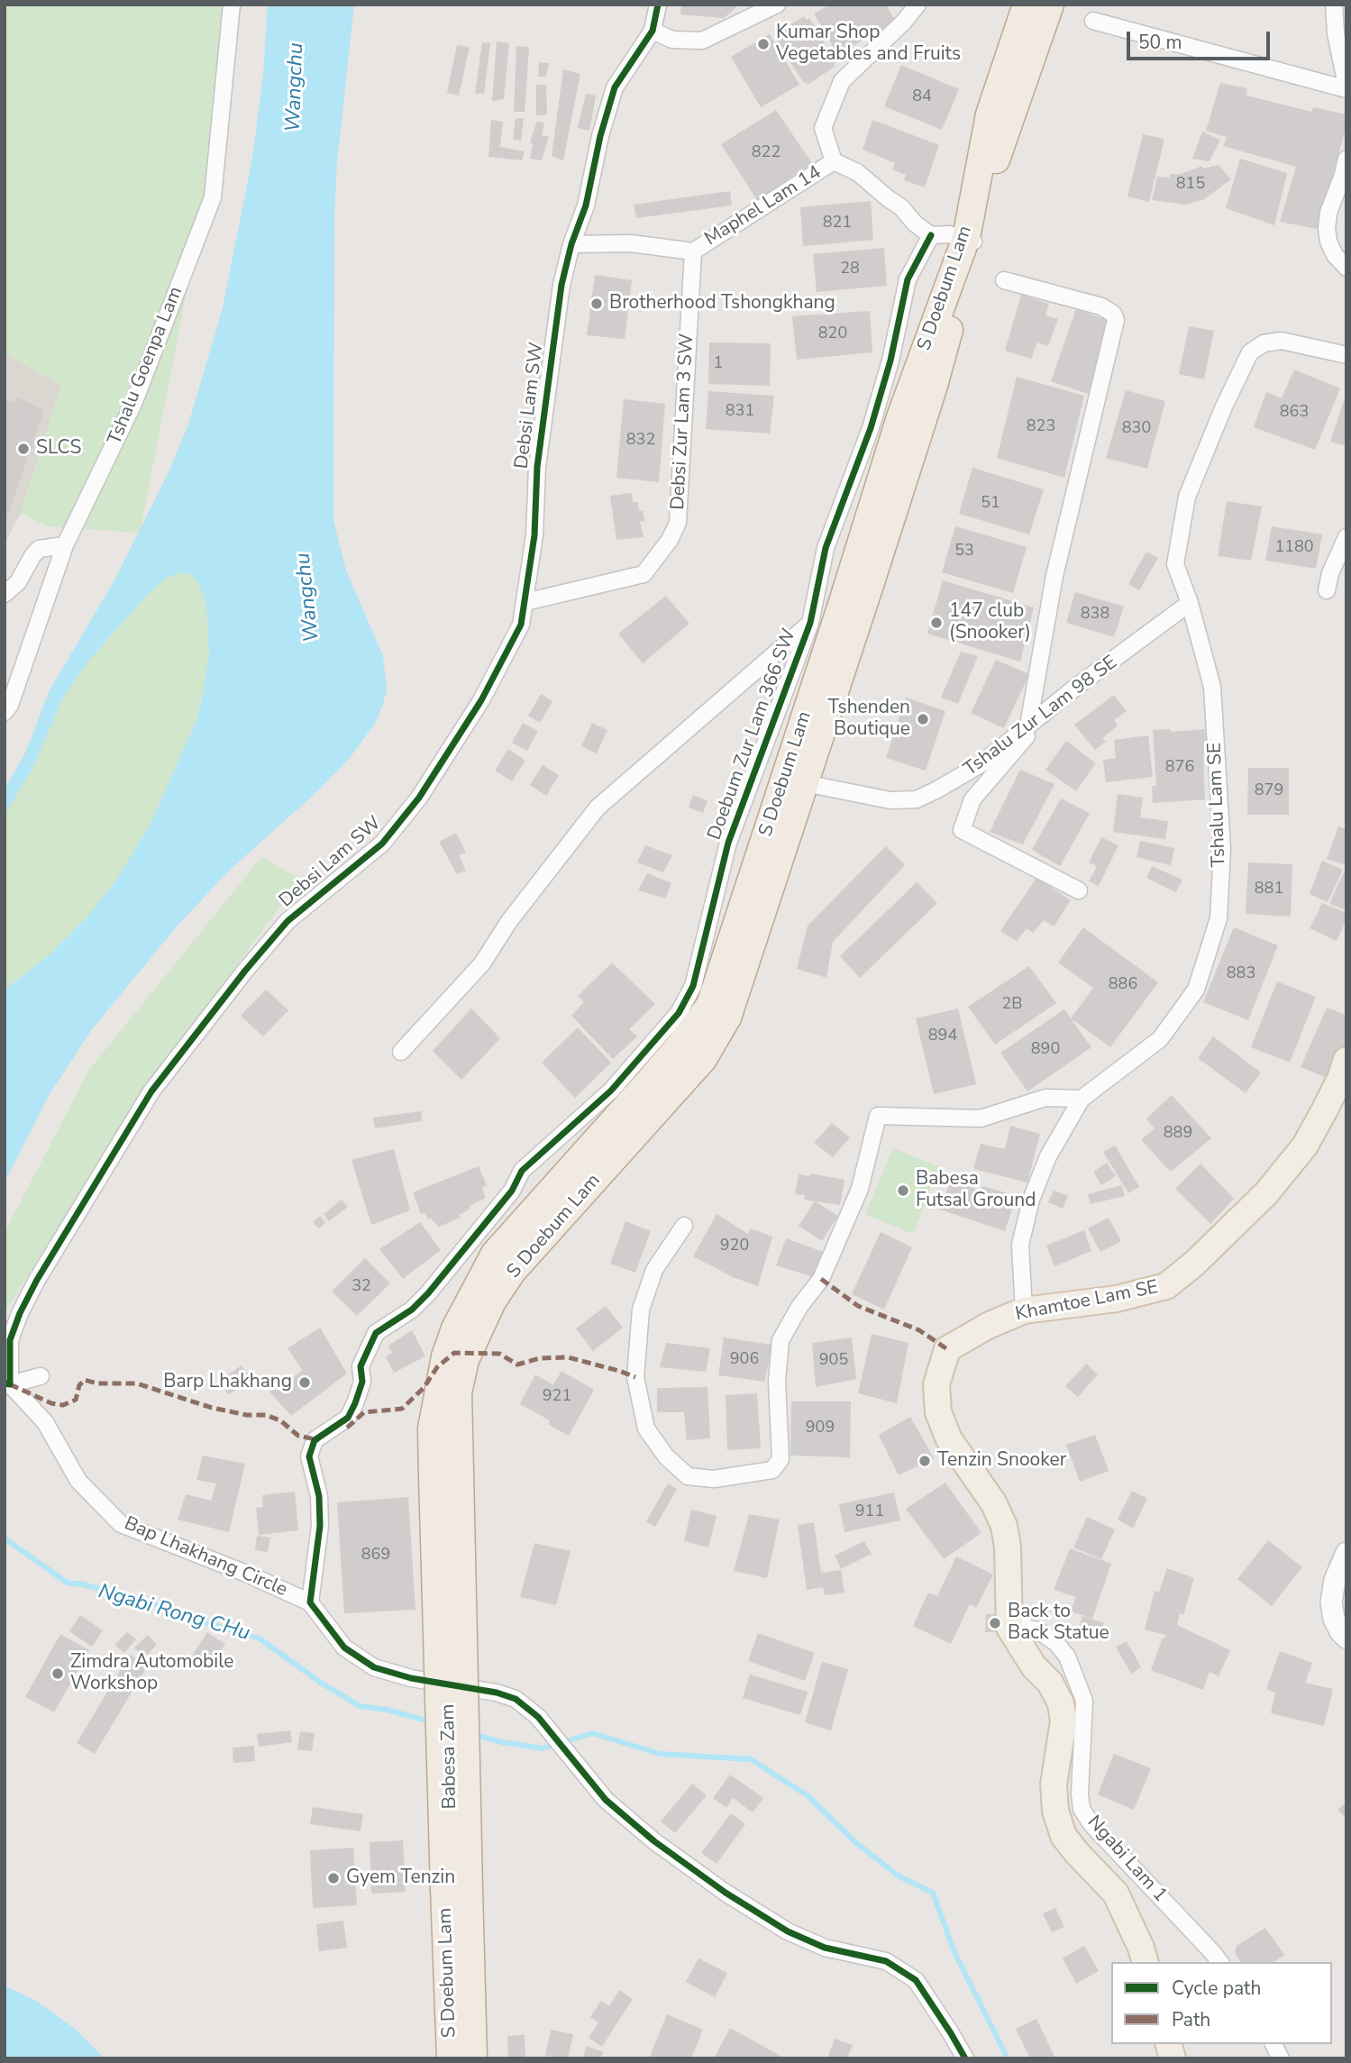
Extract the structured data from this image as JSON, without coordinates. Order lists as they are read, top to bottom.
{
  "streets": {
    "highway": ["S Doebum Lam", "Babesa Zam"],
    "main road": ["Khamtoe Lam SE"],
    "street": [
      "Maphel Lam 14",
      "Tshalu Goenpa Lam",
      "Debsi Lam SW",
      "Debsi Zur Lam 3 SW",
      "Tshalu Zur Lam 98 SE",
      "Doebum Zur Lam 366 SW",
      "Tshalu Lam SE",
      "Bap Lhakhang Circle",
      "Ngabi Lam 1"
    ]
  },
  "crossings": [
    ["Maphel Lam 14", "Debsi Zur Lam 3 SW"],
    ["S Doebum Lam", "Tshalu Zur Lam 98 SE"],
    ["S Doebum Lam", "Babesa Zam"],
    ["Debsi Lam SW", "Debsi Zur Lam 3 SW"],
    ["Debsi Lam SW", "Bap Lhakhang Circle"],
    ["Tshalu Zur Lam 98 SE", "Tshalu Lam SE"],
    ["Doebum Zur Lam 366 SW", "Bap Lhakhang Circle"],
    ["Tshalu Lam SE", "Khamtoe Lam SE"],
    ["Khamtoe Lam SE", "Ngabi Lam 1"]
  ],
  "water": ["Wangchu", "Ngabi Rong CHu"],
  "places": [
    "Kumar Shop Vegetables and Fruits",
    "Brotherhood Tshongkhang",
    "SLCS",
    "147 club (Snooker)",
    "Tshenden Boutique",
    "Babesa Futsal Ground",
    "Barp Lhakhang",
    "Tenzin Snooker",
    "Back to Back Statue",
    "Zimdra Automobile Workshop",
    "Gyem Tenzin"
  ],
  "house_numbers": [
    "84",
    "822",
    "815",
    "821",
    "28",
    "820",
    "1",
    "831",
    "863",
    "823",
    "830",
    "832",
    "51",
    "1180",
    "53",
    "838",
    "876",
    "879",
    "881",
    "883",
    "886",
    "2B",
    "894",
    "890",
    "889",
    "920",
    "32",
    "906",
    "905",
    "921",
    "909",
    "911",
    "869"
  ],
  "legend": ["Cycle path", "Path"],
  "scale_bar": "50 m"
}
